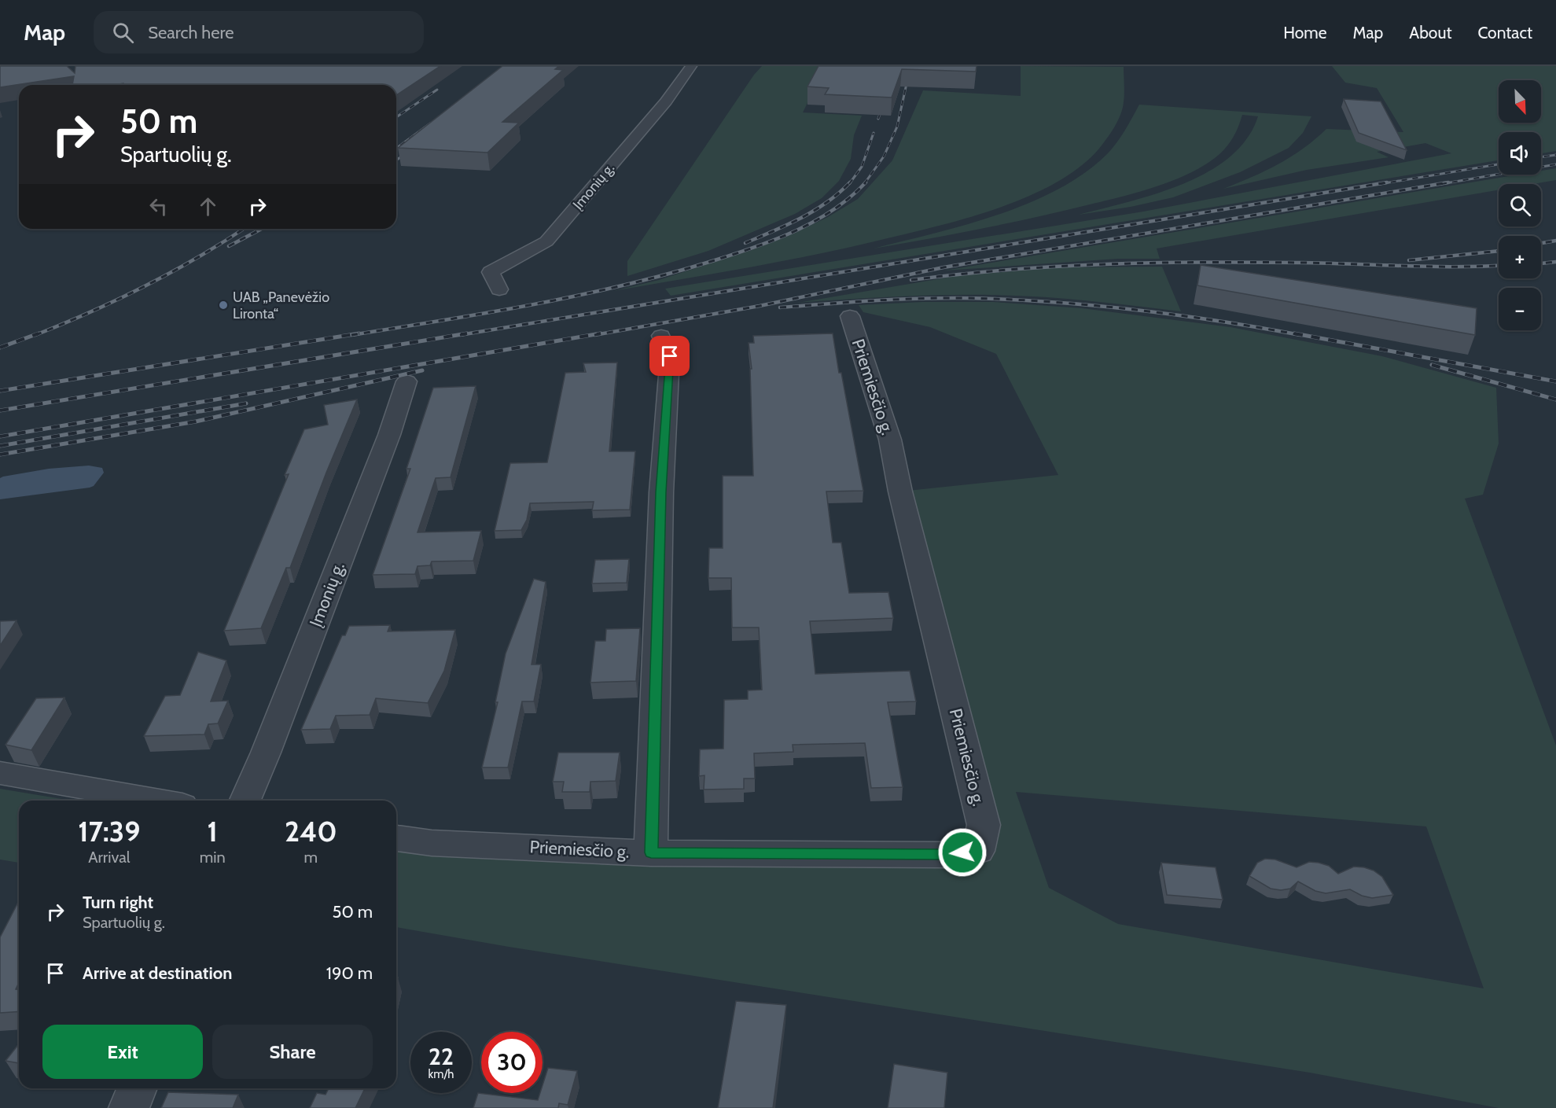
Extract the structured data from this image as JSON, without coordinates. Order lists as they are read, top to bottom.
{
  "streets": {
    "street": ["Įmonių g.", "Priemiesčio g."]
  },
  "places": ["UAB „Panevėžio Lironta“"],
  "north": "bottom right",
  "page": {
    "header": "Map",
    "search": "Search here",
    "nav": [
      "Home",
      "Map",
      "About",
      "Contact"
    ],
    "map_buttons": ["+", "−"],
    "turn": ["50 m", "Spartuolių g."],
    "eta": [
      "17:39",
      "Arrival",
      "1",
      "min",
      "240",
      "m"
    ],
    "list": [
      {
        "name": "Turn right",
        "note": "Spartuolių g.",
        "value": "50 m"
      },
      {
        "name": "Arrive at destination",
        "value": "190 m"
      }
    ],
    "buttons": ["Exit", "Share"],
    "speed": "22 km/h",
    "limit": "30"
  }
}
